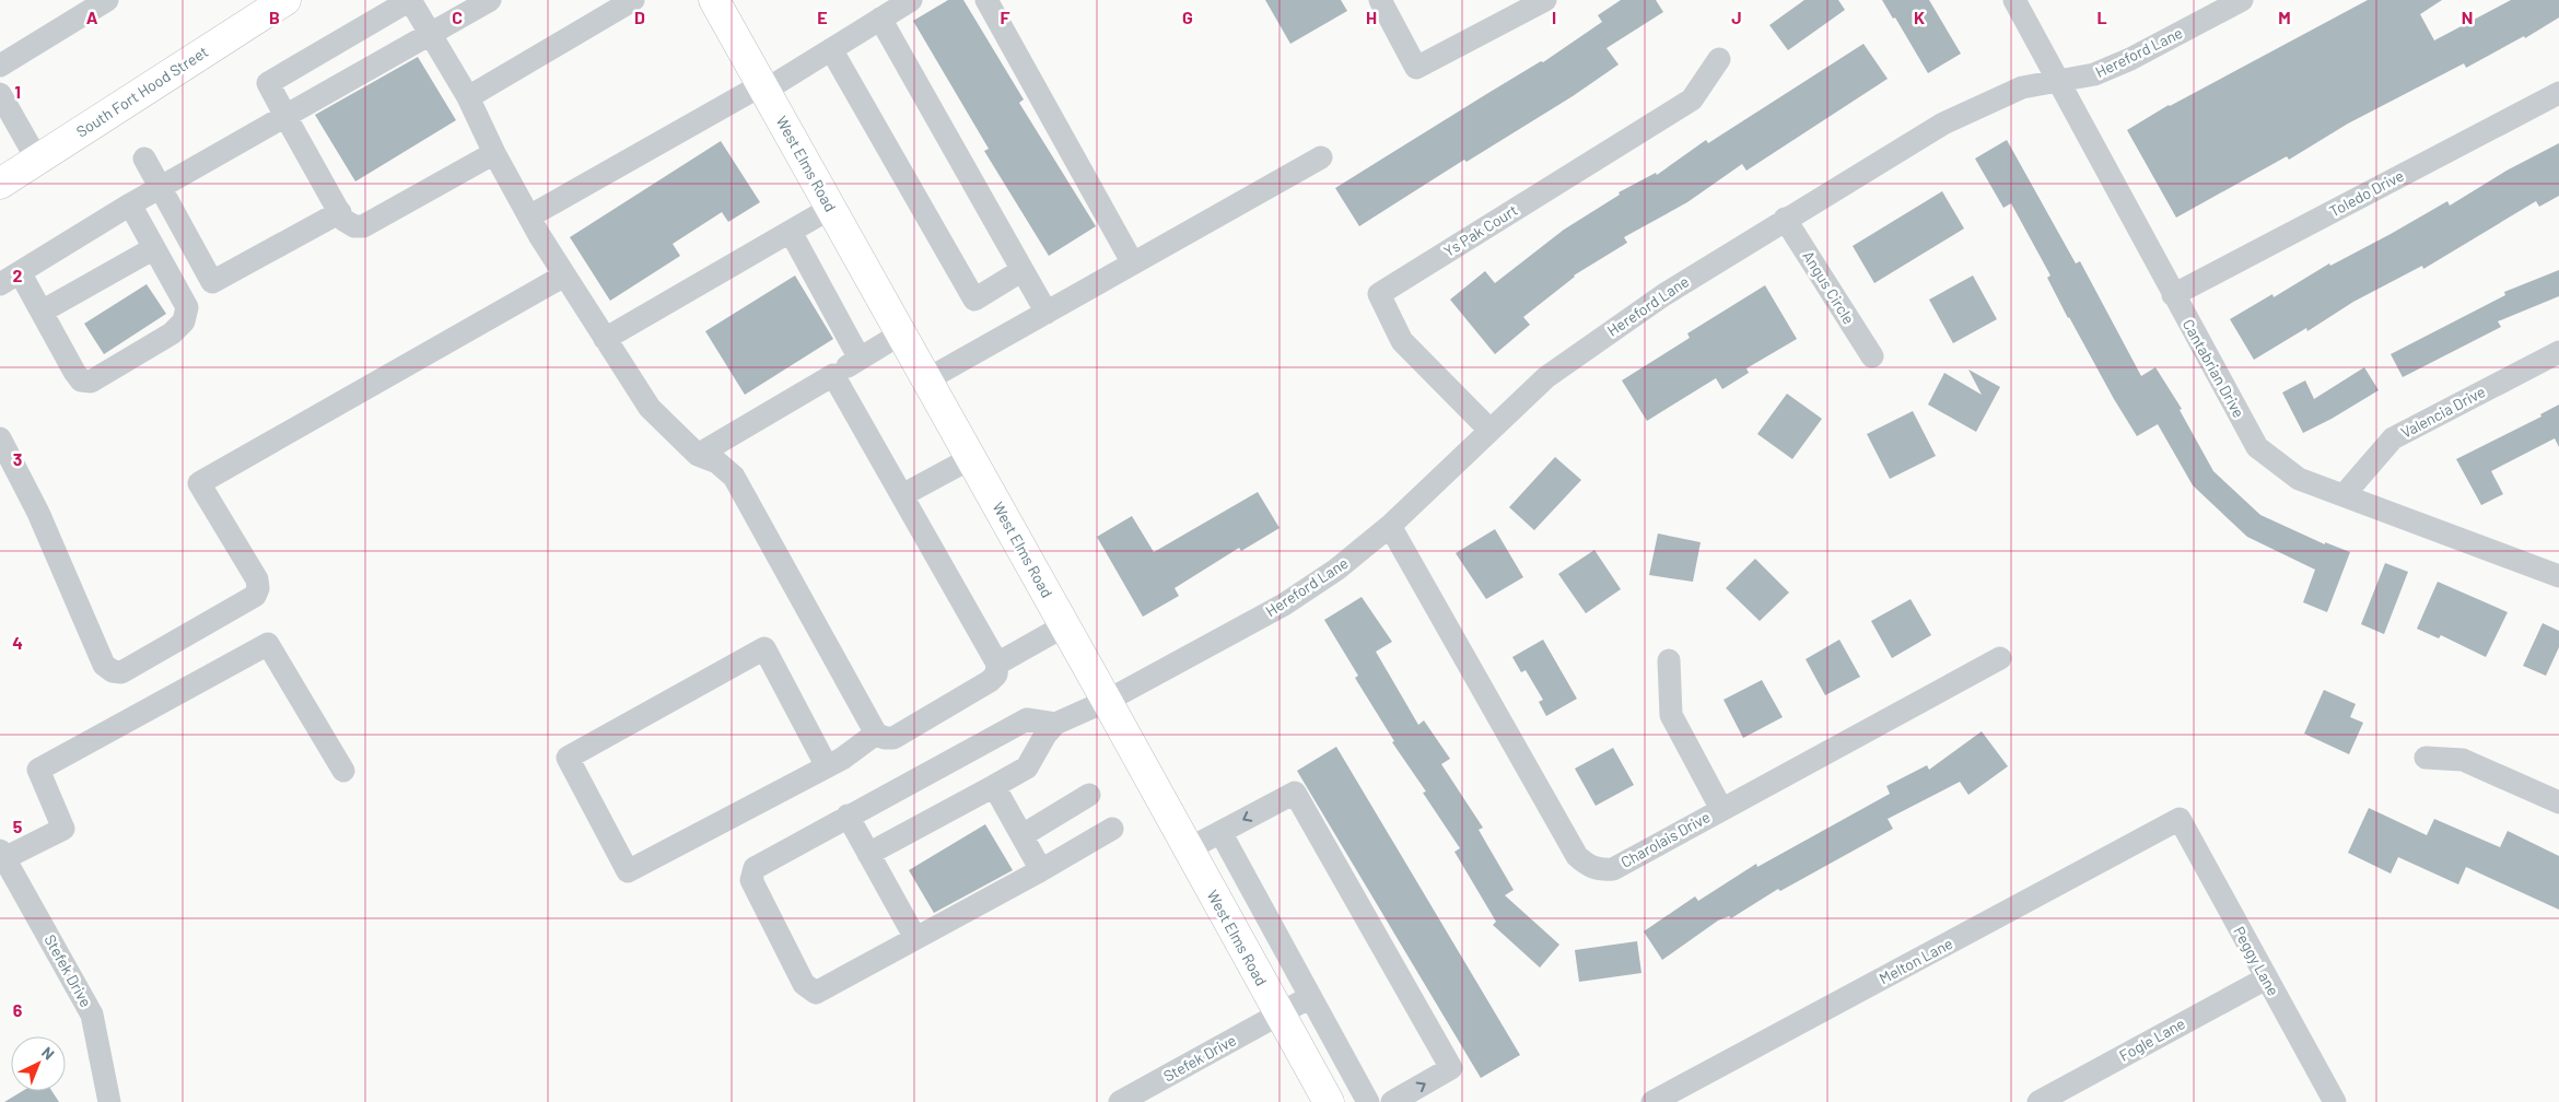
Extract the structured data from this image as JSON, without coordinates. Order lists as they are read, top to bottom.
{
  "streets": {
    "main road": ["South Fort Hood Street", "West Elms Road"],
    "street": [
      "Hereford Lane",
      "Toledo Drive",
      "Ys Pak Court",
      "Angus Circle",
      "Cantabrian Drive",
      "Valencia Drive",
      "Charolais Drive",
      "Melton Lane",
      "Peggy Lane",
      "Stefek Drive",
      "Fogle Lane"
    ]
  },
  "crossings": [
    ["Hereford Lane", "West Elms Road"],
    ["Hereford Lane", "Ys Pak Court"],
    ["Hereford Lane", "Angus Circle"],
    ["Hereford Lane", "Cantabrian Drive"],
    ["Hereford Lane", "Charolais Drive"],
    ["West Elms Road", "Stefek Drive"],
    ["Toledo Drive", "Cantabrian Drive"],
    ["Cantabrian Drive", "Valencia Drive"],
    ["Melton Lane", "Peggy Lane"],
    ["Peggy Lane", "Fogle Lane"]
  ],
  "north": "top right",
  "grid": {
    "columns": [
      "A",
      "B",
      "C",
      "D",
      "E",
      "F",
      "G",
      "H",
      "I",
      "J",
      "K",
      "L",
      "M",
      "N"
    ],
    "rows": [
      "1",
      "2",
      "3",
      "4",
      "5",
      "6"
    ]
  }
}
